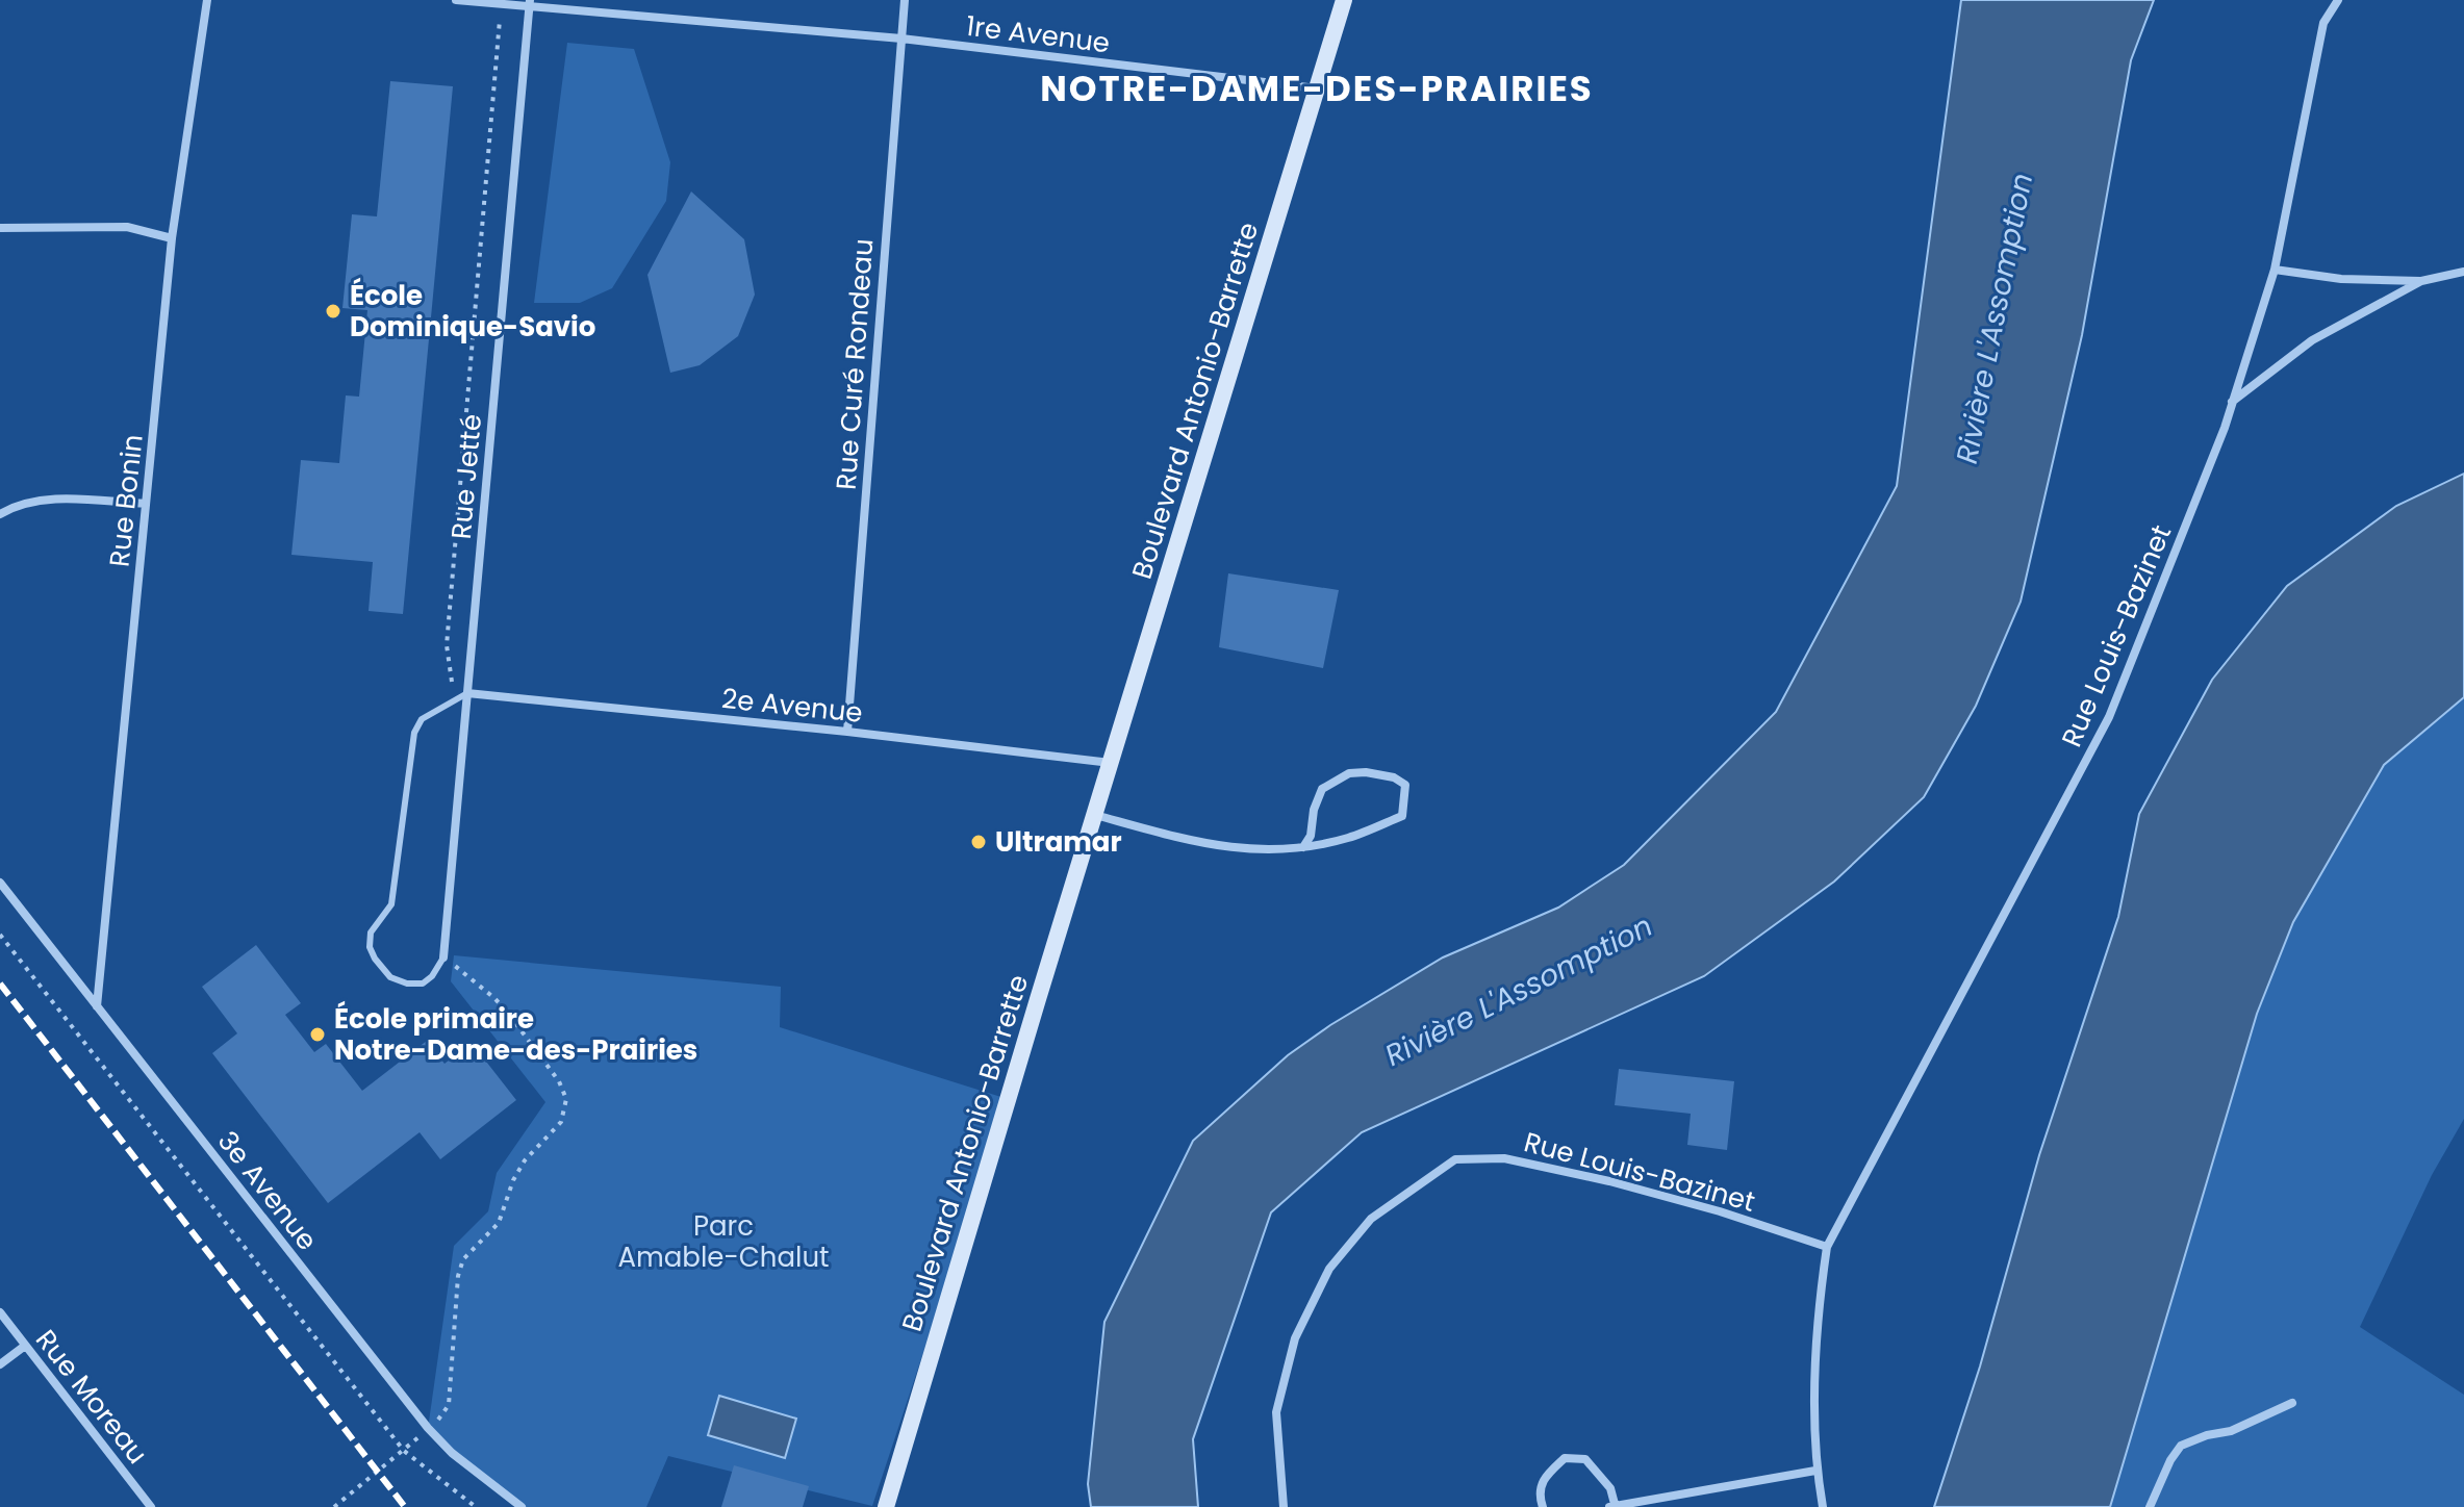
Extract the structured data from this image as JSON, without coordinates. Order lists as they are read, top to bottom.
{
  "streets": {
    "street": [
      "1re Avenue",
      "Rue Curé Rondeau",
      "Boulevard Antonio-Barrette",
      "Rue Jetté",
      "Rue Bonin",
      "Rue Louis-Bazinet",
      "2e Avenue",
      "3e Avenue",
      "Rue Moreau"
    ]
  },
  "crossings": [
    ["1re Avenue", "Rue Curé Rondeau"],
    ["1re Avenue", "Boulevard Antonio-Barrette"],
    ["1re Avenue", "Rue Jetté"],
    ["Rue Curé Rondeau", "2e Avenue"],
    ["Boulevard Antonio-Barrette", "2e Avenue"],
    ["Rue Jetté", "2e Avenue"],
    ["Rue Bonin", "3e Avenue"]
  ],
  "districts": ["NOTRE-DAME-DES-PRAIRIES"],
  "water": ["Rivière L'Assomption"],
  "parks": ["Parc Amable-Chalut"],
  "places": ["École Dominique-Savio", "Ultramar", "École primaire Notre-Dame-des-Prairies"]
}
